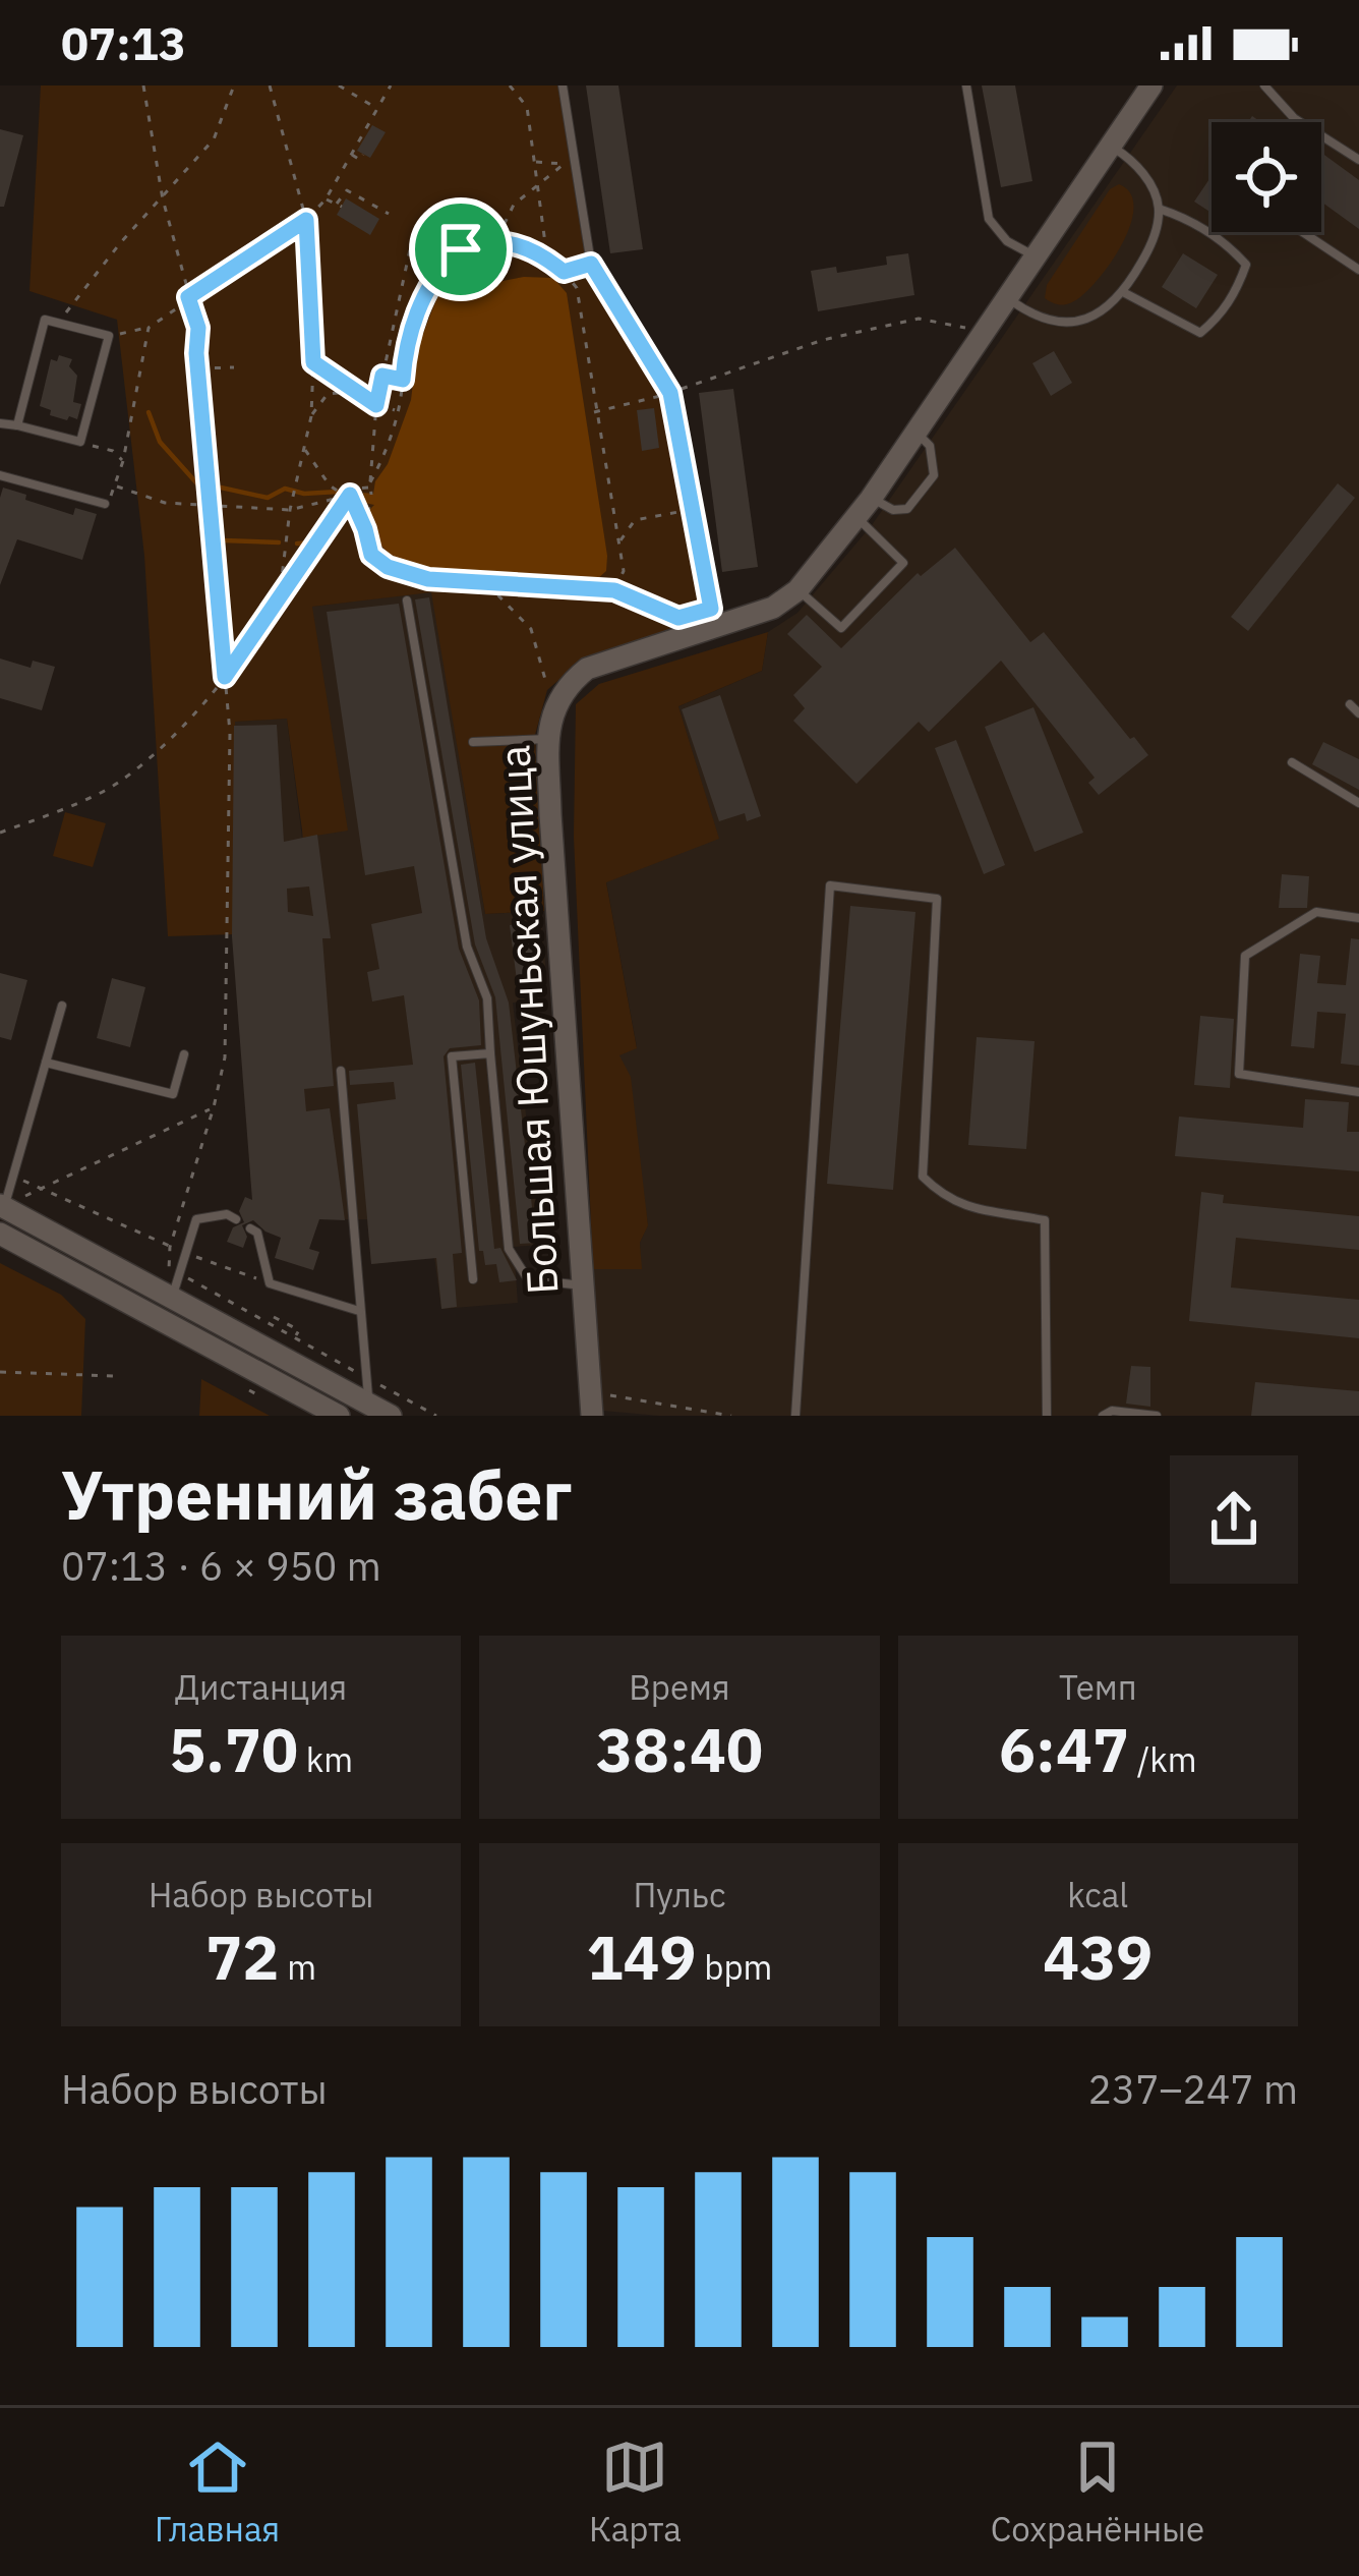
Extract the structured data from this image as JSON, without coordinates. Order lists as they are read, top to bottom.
{
  "streets": {
    "street": ["Большая Юшуньская улица"]
  },
  "page": {
    "status": "07:13",
    "heading": ["Утренний забег", "07:13 · 6 × 950 m"],
    "stats": [
      ["Дистанция", "5.70 km"],
      ["Время", "38:40"],
      ["Темп", "6:47 /km"],
      ["Набор высоты", "72 m"],
      ["Пульс", "149 bpm"],
      ["kcal", "439"]
    ],
    "chart": ["Набор высоты", "237–247 m"],
    "tabs": ["Главная", "Карта", "Сохранённые"]
  }
}
